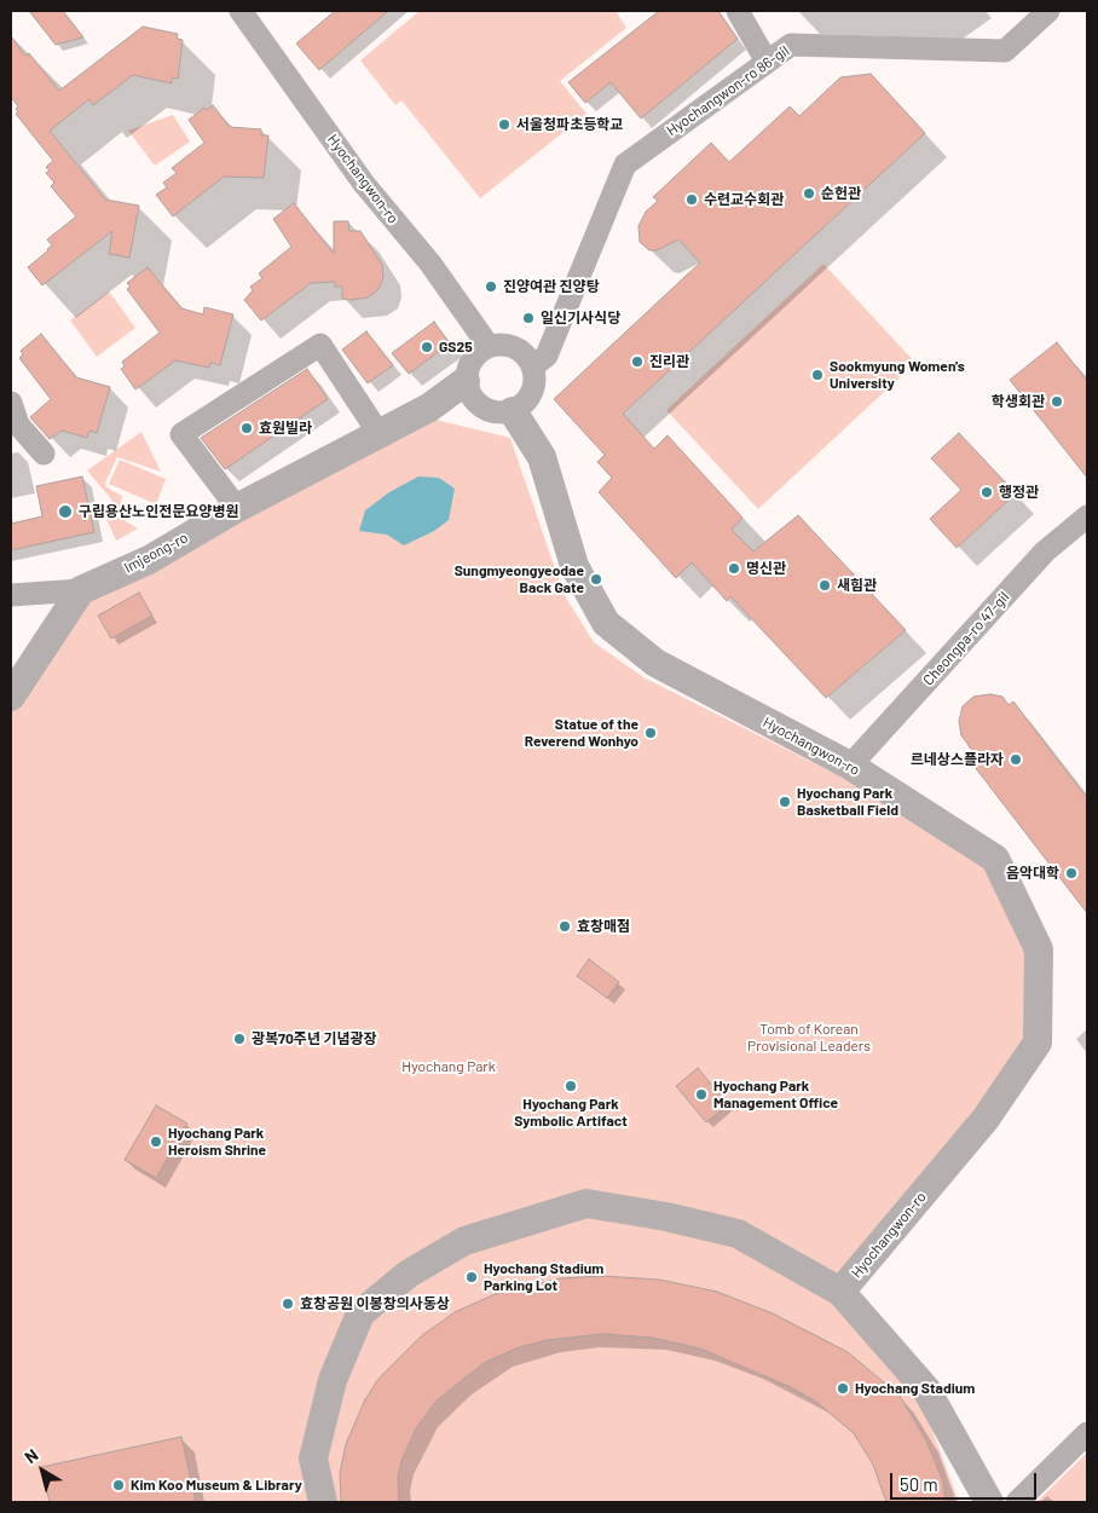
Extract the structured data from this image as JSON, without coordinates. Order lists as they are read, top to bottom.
{
  "streets": {
    "street": [
      "Hyochangwon-ro 86-gil",
      "Hyochangwon-ro",
      "Imjeong-ro",
      "Cheongpa-ro 47-gil"
    ]
  },
  "crossings": [
    ["Hyochangwon-ro 86-gil", "Hyochangwon-ro"],
    ["Hyochangwon-ro 86-gil", "Imjeong-ro"],
    ["Hyochangwon-ro", "Imjeong-ro"],
    ["Hyochangwon-ro", "Cheongpa-ro 47-gil"]
  ],
  "parks": ["Tomb of Korean Provisional Leaders", "Hyochang Park"],
  "places": [
    "서울청파초등학교",
    "순헌관",
    "수련교수회관",
    "진양여관 진양탕",
    "일신기사식당",
    "GS25",
    "진리관",
    "Sookmyung Women's University",
    "학생회관",
    "효원빌라",
    "행정관",
    "구립용산노인전문요양병원",
    "명신관",
    "Sungmyeongyeodae Back Gate",
    "새힘관",
    "Statue of the Reverend Wonhyo",
    "르네상스플라자",
    "Hyochang Park Basketball Field",
    "음악대학",
    "효창매점",
    "광복70주년 기념광장",
    "Hyochang Park Symbolic Artifact",
    "Hyochang Park Management Office",
    "Hyochang Park Heroism Shrine",
    "Hyochang Stadium Parking Lot",
    "효창공원 이봉창의사동상",
    "Hyochang Stadium",
    "Kim Koo Museum & Library"
  ],
  "scale_bar": "50 m",
  "north": "top left"
}
